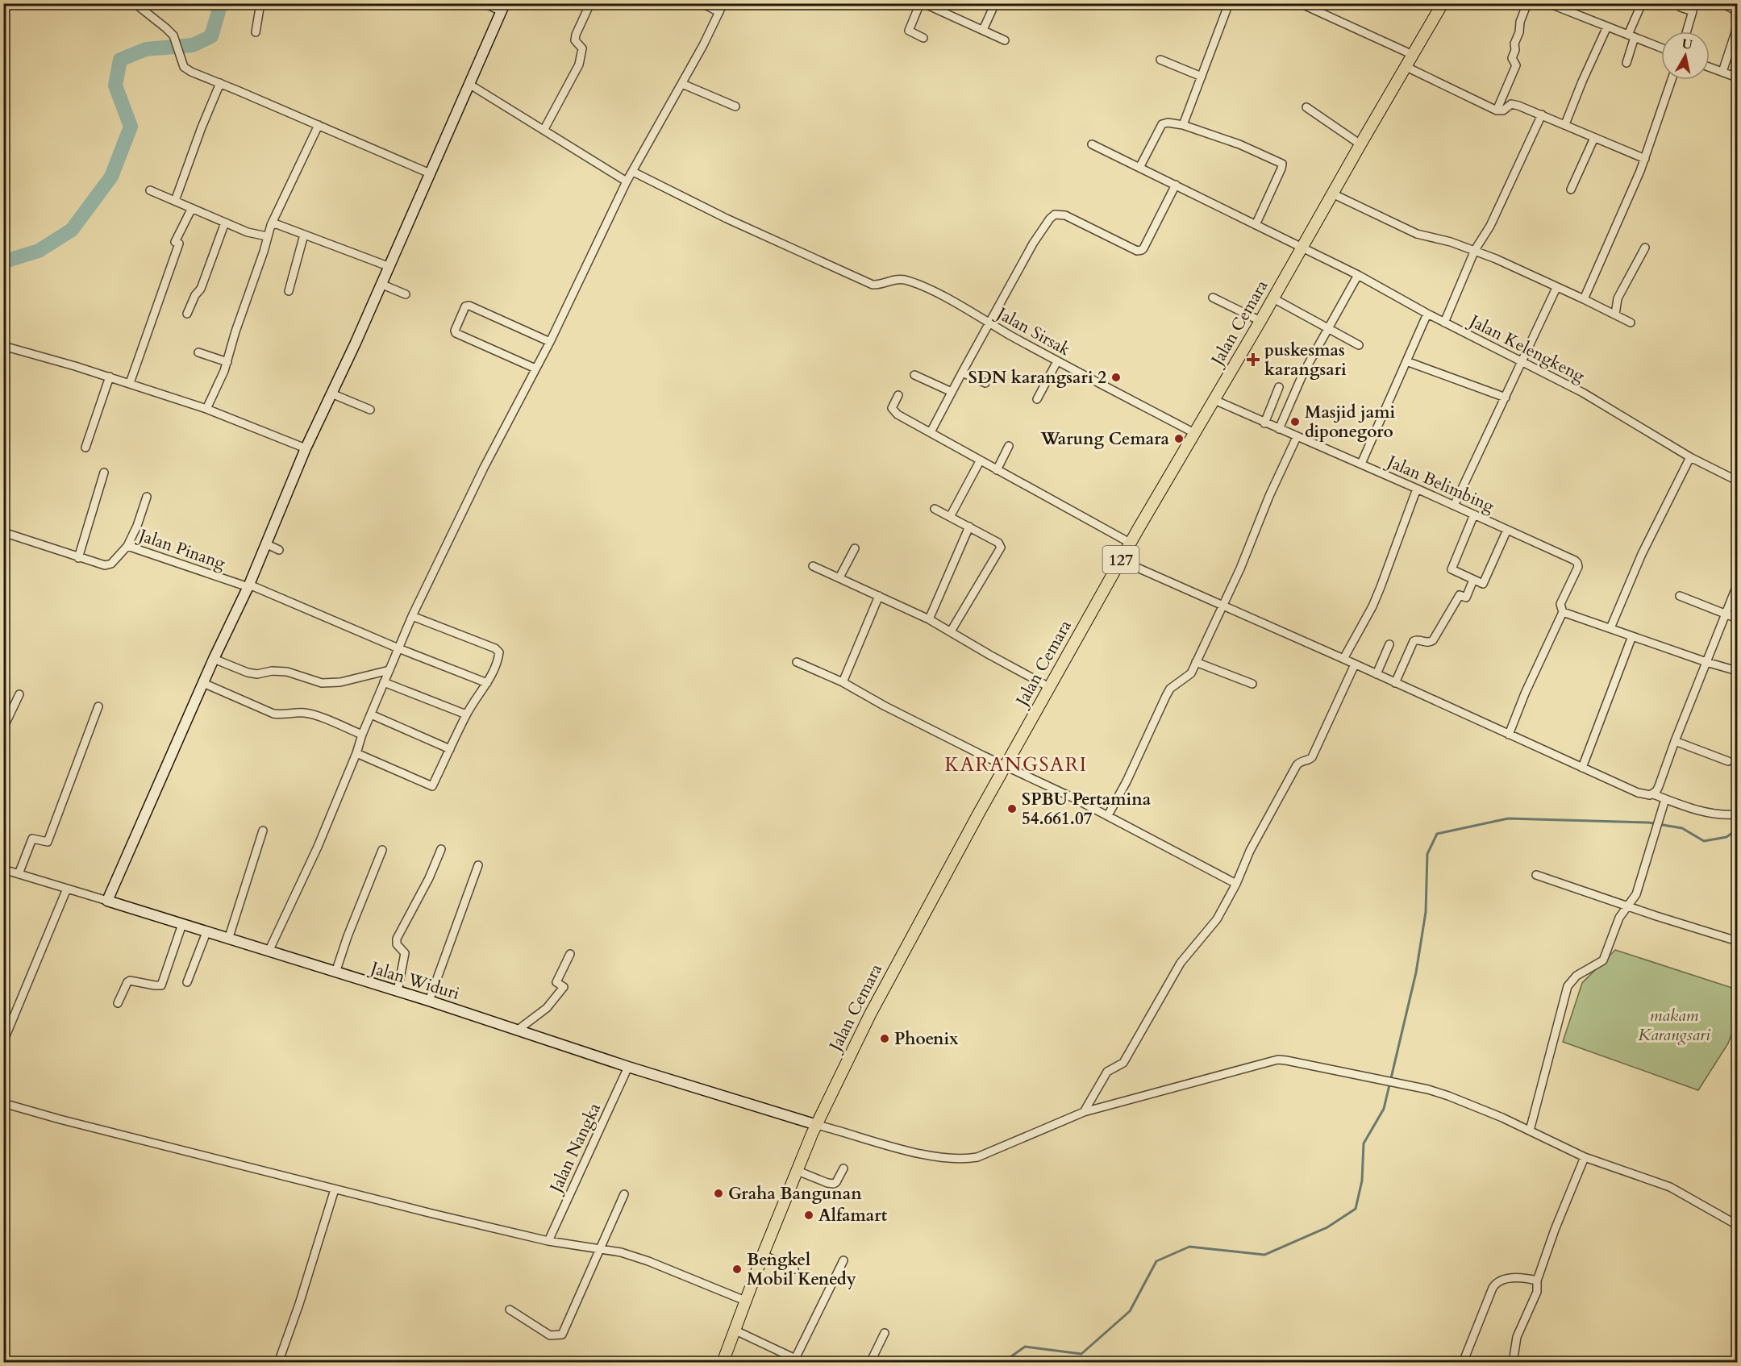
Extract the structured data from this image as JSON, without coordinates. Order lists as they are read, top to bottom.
{
  "streets": {
    "main road": ["Jalan Cemara", "127", "Jalan Widuri"],
    "street": [
      "Jalan Sirsak",
      "Jalan Kelengkeng",
      "Jalan Belimbing",
      "Jalan Pinang",
      "Jalan Nangka"
    ]
  },
  "crossings": [
    ["Jalan Cemara", "Jalan Sirsak"],
    ["Jalan Cemara", "Jalan Kelengkeng"],
    ["Jalan Cemara", "Jalan Belimbing"],
    ["Jalan Cemara", "Jalan Widuri"],
    ["Jalan Widuri", "Jalan Nangka"]
  ],
  "districts": ["KARANGSARI"],
  "parks": ["makam Karangsari"],
  "places": {
    "health": ["puskesmas karangsari"],
    "other": [
      "SDN karangsari 2",
      "Masjid jami diponegoro",
      "Warung Cemara",
      "SPBU Pertamina 54.661.07",
      "Phoenix",
      "Graha Bangunan",
      "Alfamart",
      "Bengkel Mobil Kenedy"
    ]
  },
  "north": "top"
}
